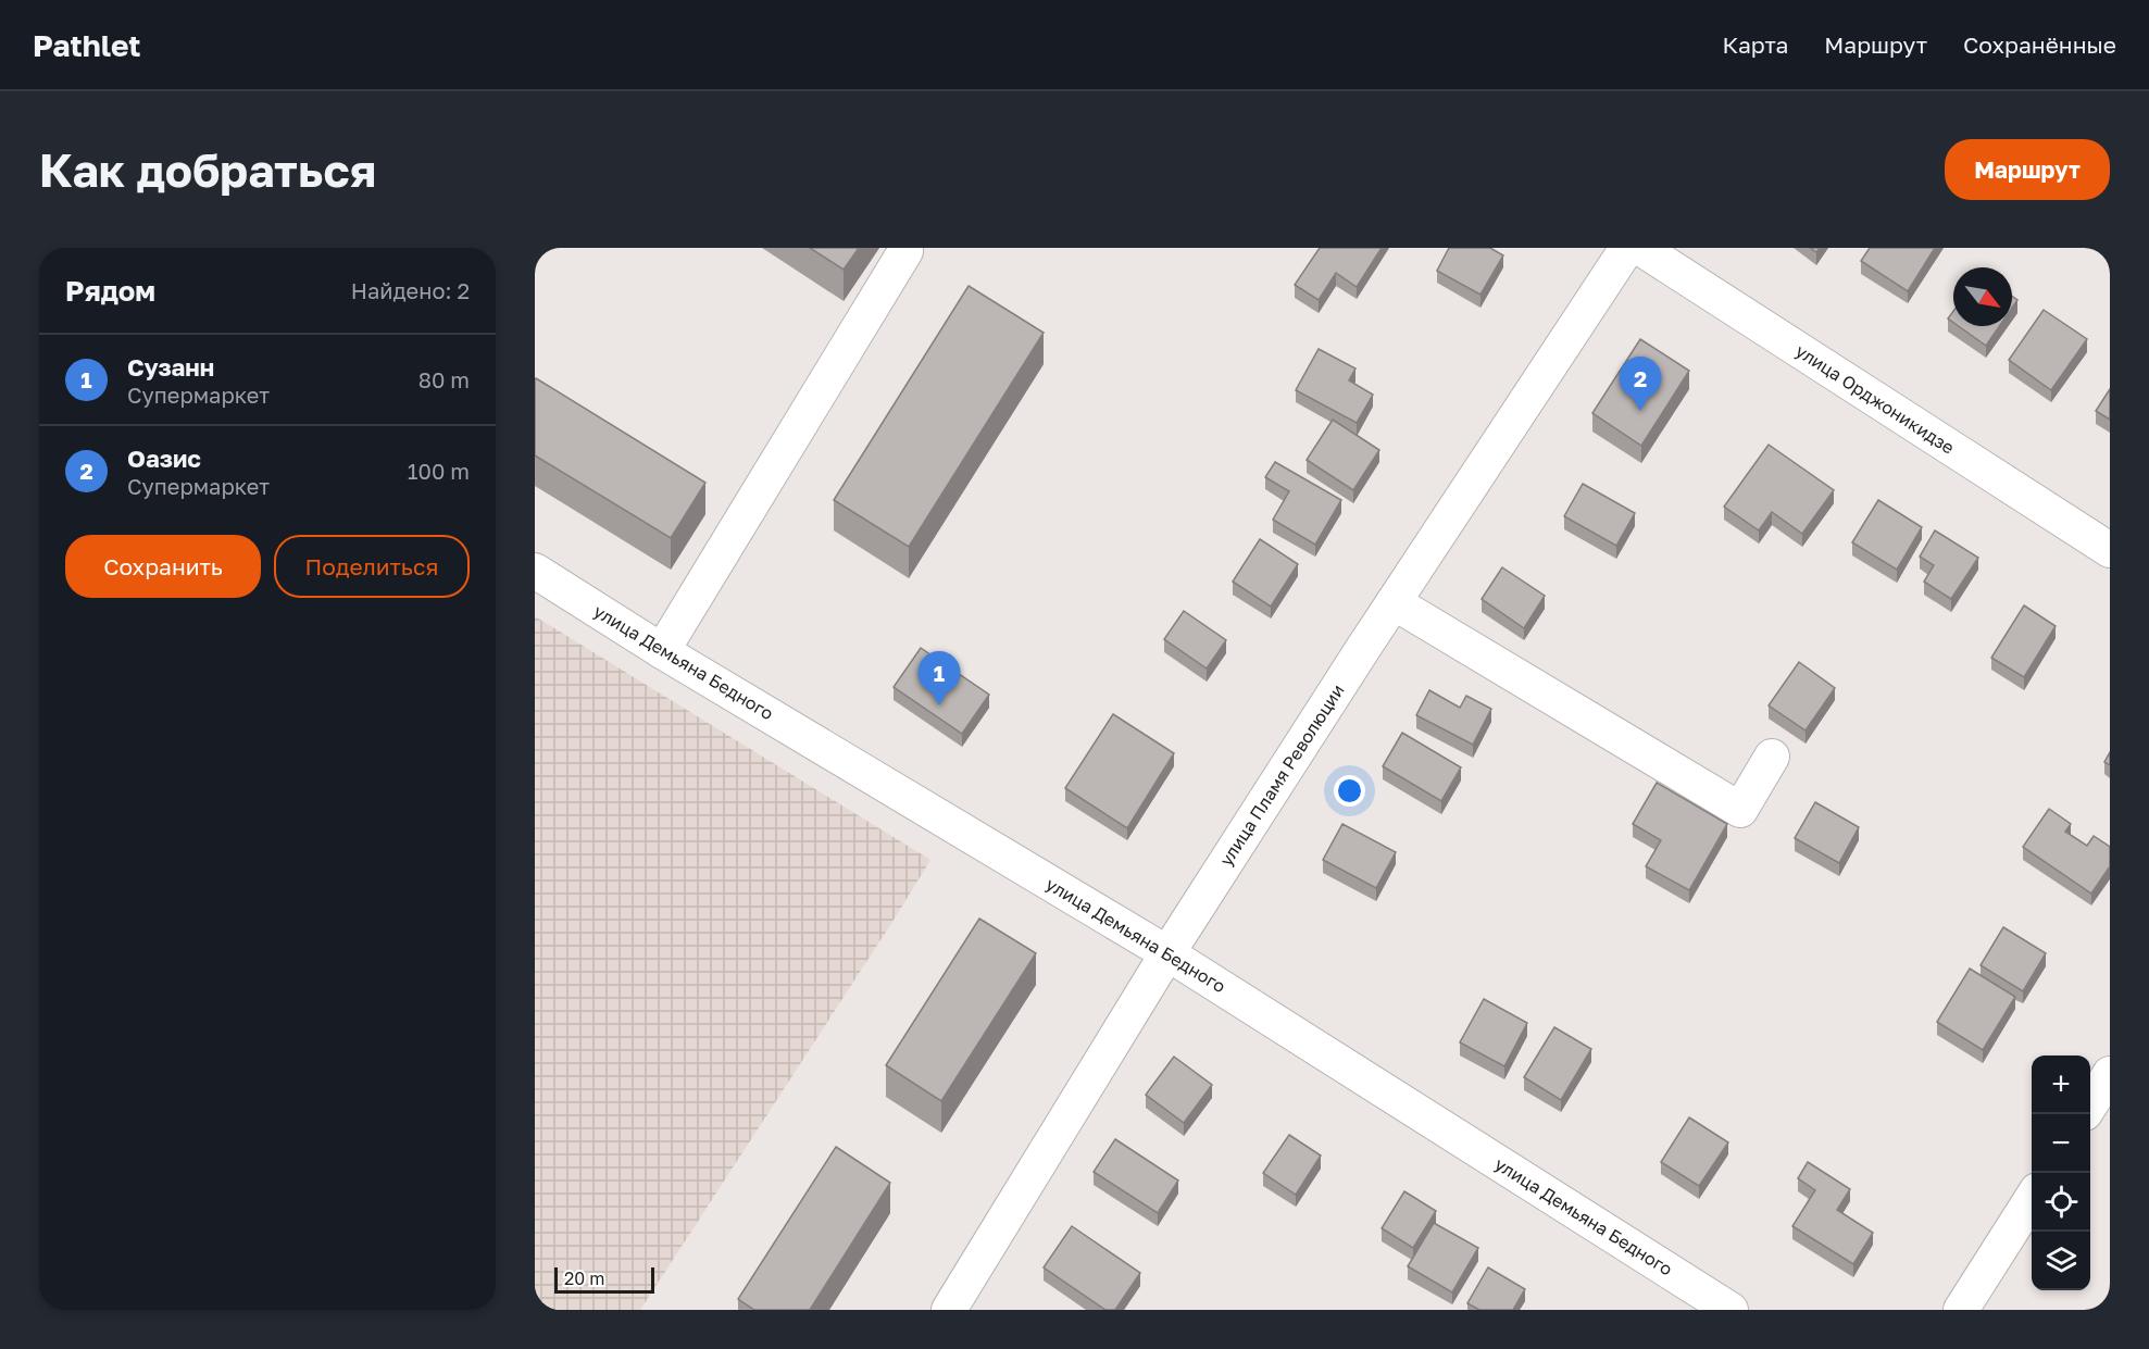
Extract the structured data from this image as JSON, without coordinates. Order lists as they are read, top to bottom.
{
  "streets": {
    "street": ["улица Орджоникидзе", "улица Демьяна Бедного", "улица Пламя Революции"]
  },
  "crossings": [
    ["улица Демьяна Бедного", "улица Пламя Революции"]
  ],
  "scale_bar": "20 m",
  "north": "bottom right",
  "page": {
    "header": "Pathlet",
    "nav": ["Карта", "Маршрут", "Сохранённые"],
    "buttons": [
      "Маршрут",
      ["Сохранить", "Поделиться"]
    ],
    "title": "Как добраться",
    "heading": ["Рядом", "Найдено: 2"],
    "list": [
      {
        "mark": "1",
        "name": "Сузанн",
        "note": "Супермаркет",
        "value": "80 m"
      },
      {
        "mark": "2",
        "name": "Оазис",
        "note": "Супермаркет",
        "value": "100 m"
      }
    ],
    "pins": ["2", "1"],
    "map_buttons": ["+", "−"],
    "scale": "20 m"
  }
}
